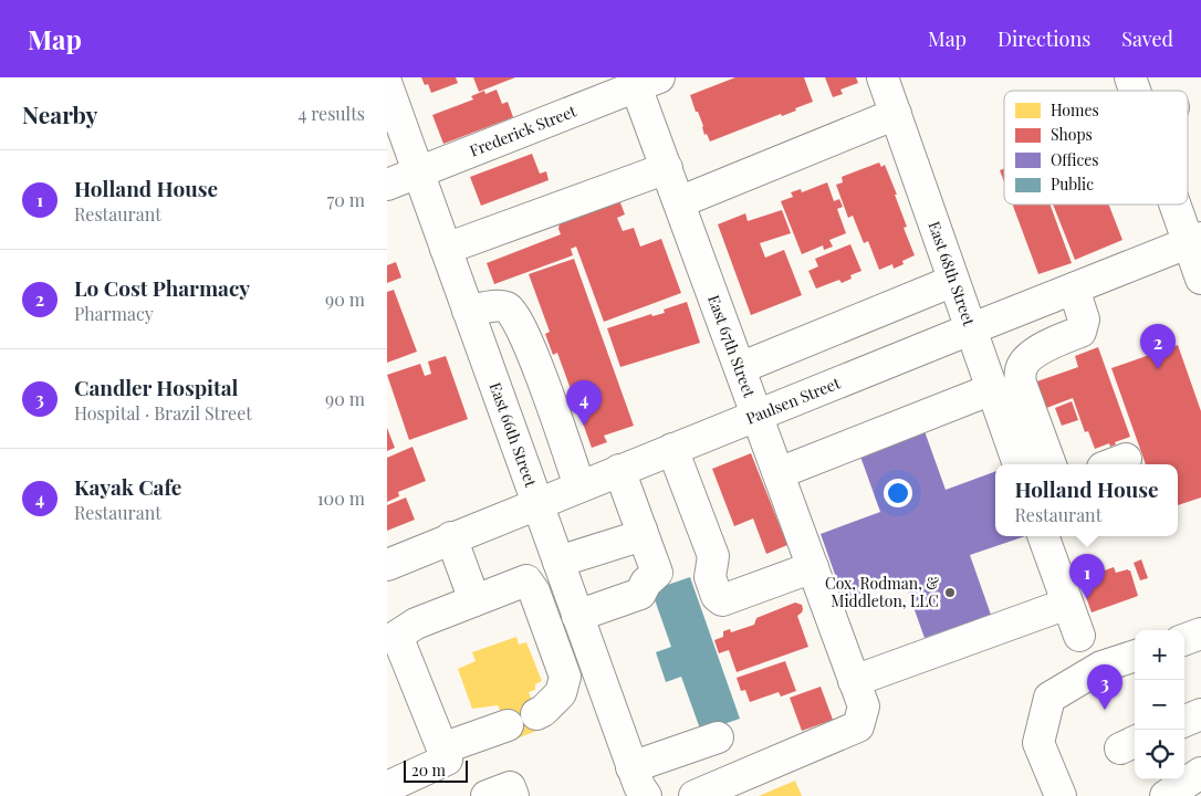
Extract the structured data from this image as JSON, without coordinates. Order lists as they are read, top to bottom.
{
  "streets": {
    "street": [
      "Frederick Street",
      "East 68th Street",
      "East 67th Street",
      "Paulsen Street",
      "East 66th Street"
    ]
  },
  "crossings": [
    ["Frederick Street", "East 67th Street"],
    ["Frederick Street", "East 66th Street"],
    ["East 68th Street", "Paulsen Street"],
    ["East 67th Street", "Paulsen Street"],
    ["Paulsen Street", "East 66th Street"]
  ],
  "places": ["Cox, Rodman, & Middleton, LLC"],
  "legend": [
    "Homes",
    "Shops",
    "Offices",
    "Public"
  ],
  "scale_bar": "20 m",
  "page": {
    "header": "Map",
    "nav": ["Map", "Directions", "Saved"],
    "heading": ["Nearby", "4 results"],
    "list": [
      {
        "mark": "1",
        "name": "Holland House",
        "note": "Restaurant",
        "value": "70 m"
      },
      {
        "mark": "2",
        "name": "Lo Cost Pharmacy",
        "note": "Pharmacy",
        "value": "90 m"
      },
      {
        "mark": "3",
        "name": "Candler Hospital",
        "note": "Hospital · Brazil Street",
        "value": "90 m"
      },
      {
        "mark": "4",
        "name": "Kayak Cafe",
        "note": "Restaurant",
        "value": "100 m"
      }
    ],
    "pins": [
      "2",
      "4",
      "1",
      "3"
    ],
    "popup": ["Holland House", "Restaurant"],
    "map_buttons": ["+", "−"],
    "scale": "20 m"
  }
}
